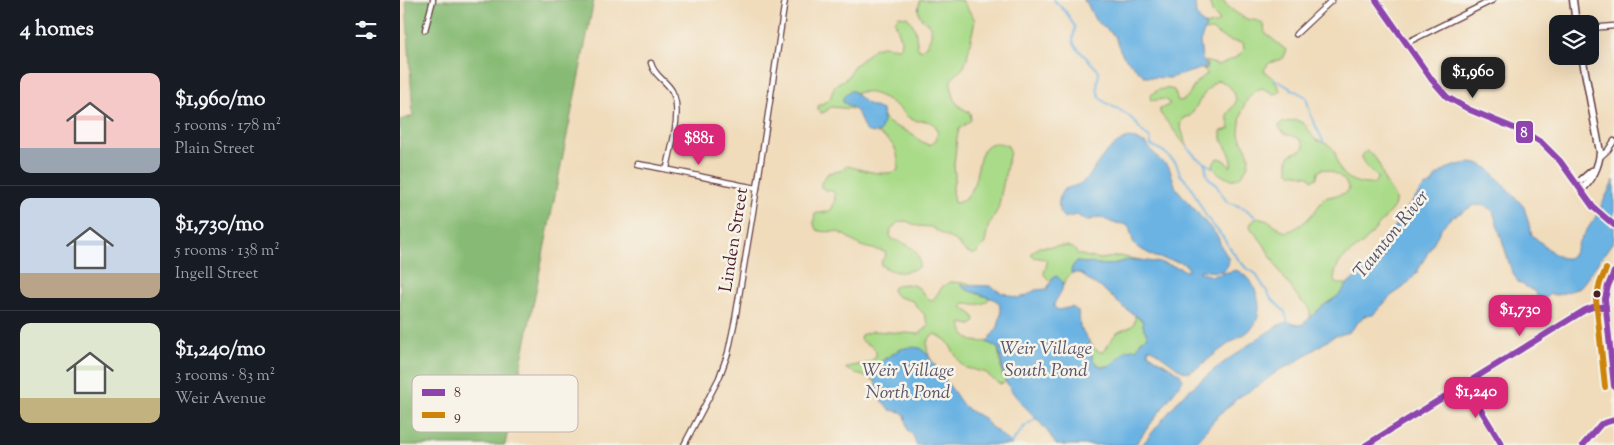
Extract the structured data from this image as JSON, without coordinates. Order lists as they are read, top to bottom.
{
  "streets": {
    "street": ["Linden Street"]
  },
  "water": ["Taunton River", "Weir Village South Pond", "Weir Village North Pond"],
  "lines": ["transit line 8", "transit line 9"],
  "legend": ["8", "9"],
  "page": {
    "heading": "4 homes",
    "price": [
      "$1,960",
      "$881",
      "$1,730",
      "$1,240"
    ],
    "list": [
      {
        "name": "$1,960/mo",
        "note": "5 rooms · 178 m² · Plain Street"
      },
      {
        "name": "$1,730/mo",
        "note": "5 rooms · 138 m² · Ingell Street"
      },
      {
        "name": "$1,240/mo",
        "note": "3 rooms · 83 m² · Weir Avenue"
      }
    ]
  }
}
